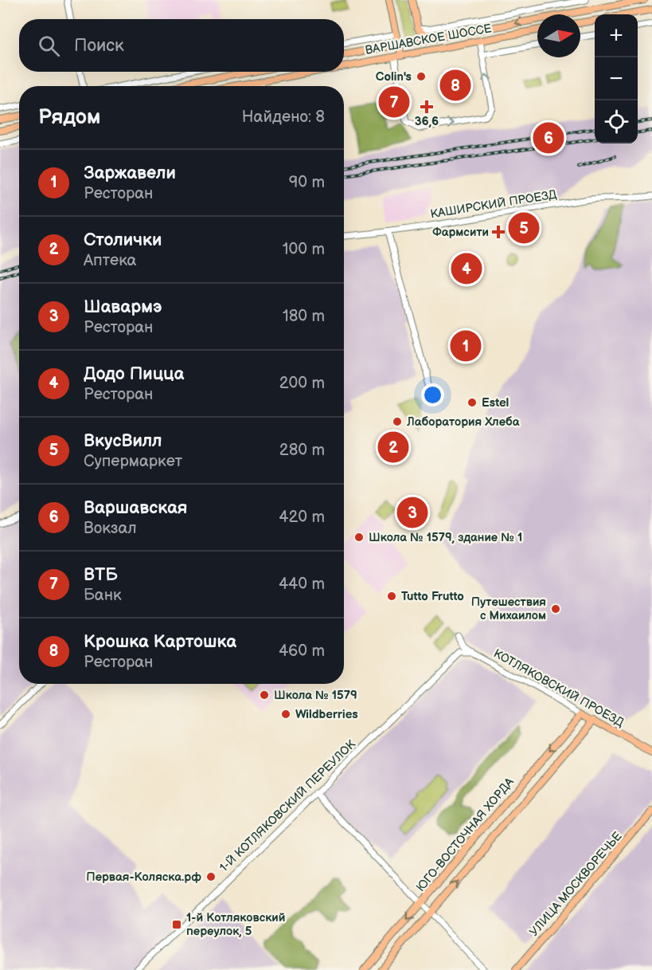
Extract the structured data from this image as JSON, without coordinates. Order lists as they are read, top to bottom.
{
  "streets": {
    "main road": [
      "ВАРШАВСКОЕ ШОССЕ",
      "КОТЛЯКОВСКИЙ ПРОЕЗД",
      "ЮГО-ВОСТОЧНАЯ ХОРДА",
      "УЛИЦА МОСКВОРЕЧЬЕ"
    ],
    "street": ["КАШИРСКИЙ ПРОЕЗД", "1-Й КОТЛЯКОВСКИЙ ПЕРЕУЛОК"]
  },
  "crossings": [
    ["КОТЛЯКОВСКИЙ ПРОЕЗД", "1-Й КОТЛЯКОВСКИЙ ПЕРЕУЛОК"],
    ["КОТЛЯКОВСКИЙ ПРОЕЗД", "ЮГО-ВОСТОЧНАЯ ХОРДА"]
  ],
  "places": {
    "other": [
      "Colin's",
      "Estel",
      "Лаборатория Хлеба",
      "Школа № 1579, здание № 1",
      "Tutto Frutto",
      "Путешествия с Михаилом",
      "Школа № 1579",
      "Wildberries",
      "Первая-Коляска.рф"
    ],
    "health": ["36,6", "Фармсити"],
    "transit": ["1-й Котляковский переулок, 5"]
  },
  "north": "right",
  "page": {
    "map_buttons": ["+", "−"],
    "search": "Поиск",
    "pins": [
      "8",
      "7",
      "6",
      "5",
      "4",
      "1",
      "2",
      "3"
    ],
    "heading": ["Рядом", "Найдено: 8"],
    "list": [
      {
        "mark": "1",
        "name": "Заржавели",
        "note": "Ресторан",
        "value": "90 m"
      },
      {
        "mark": "2",
        "name": "Столички",
        "note": "Аптека",
        "value": "100 m"
      },
      {
        "mark": "3",
        "name": "Шавармэ",
        "note": "Ресторан",
        "value": "180 m"
      },
      {
        "mark": "4",
        "name": "Додо Пицца",
        "note": "Ресторан",
        "value": "200 m"
      },
      {
        "mark": "5",
        "name": "ВкусВилл",
        "note": "Супермаркет",
        "value": "280 m"
      },
      {
        "mark": "6",
        "name": "Варшавская",
        "note": "Вокзал",
        "value": "420 m"
      },
      {
        "mark": "7",
        "name": "ВТБ",
        "note": "Банк",
        "value": "440 m"
      },
      {
        "mark": "8",
        "name": "Крошка Картошка",
        "note": "Ресторан",
        "value": "460 m"
      }
    ]
  }
}
